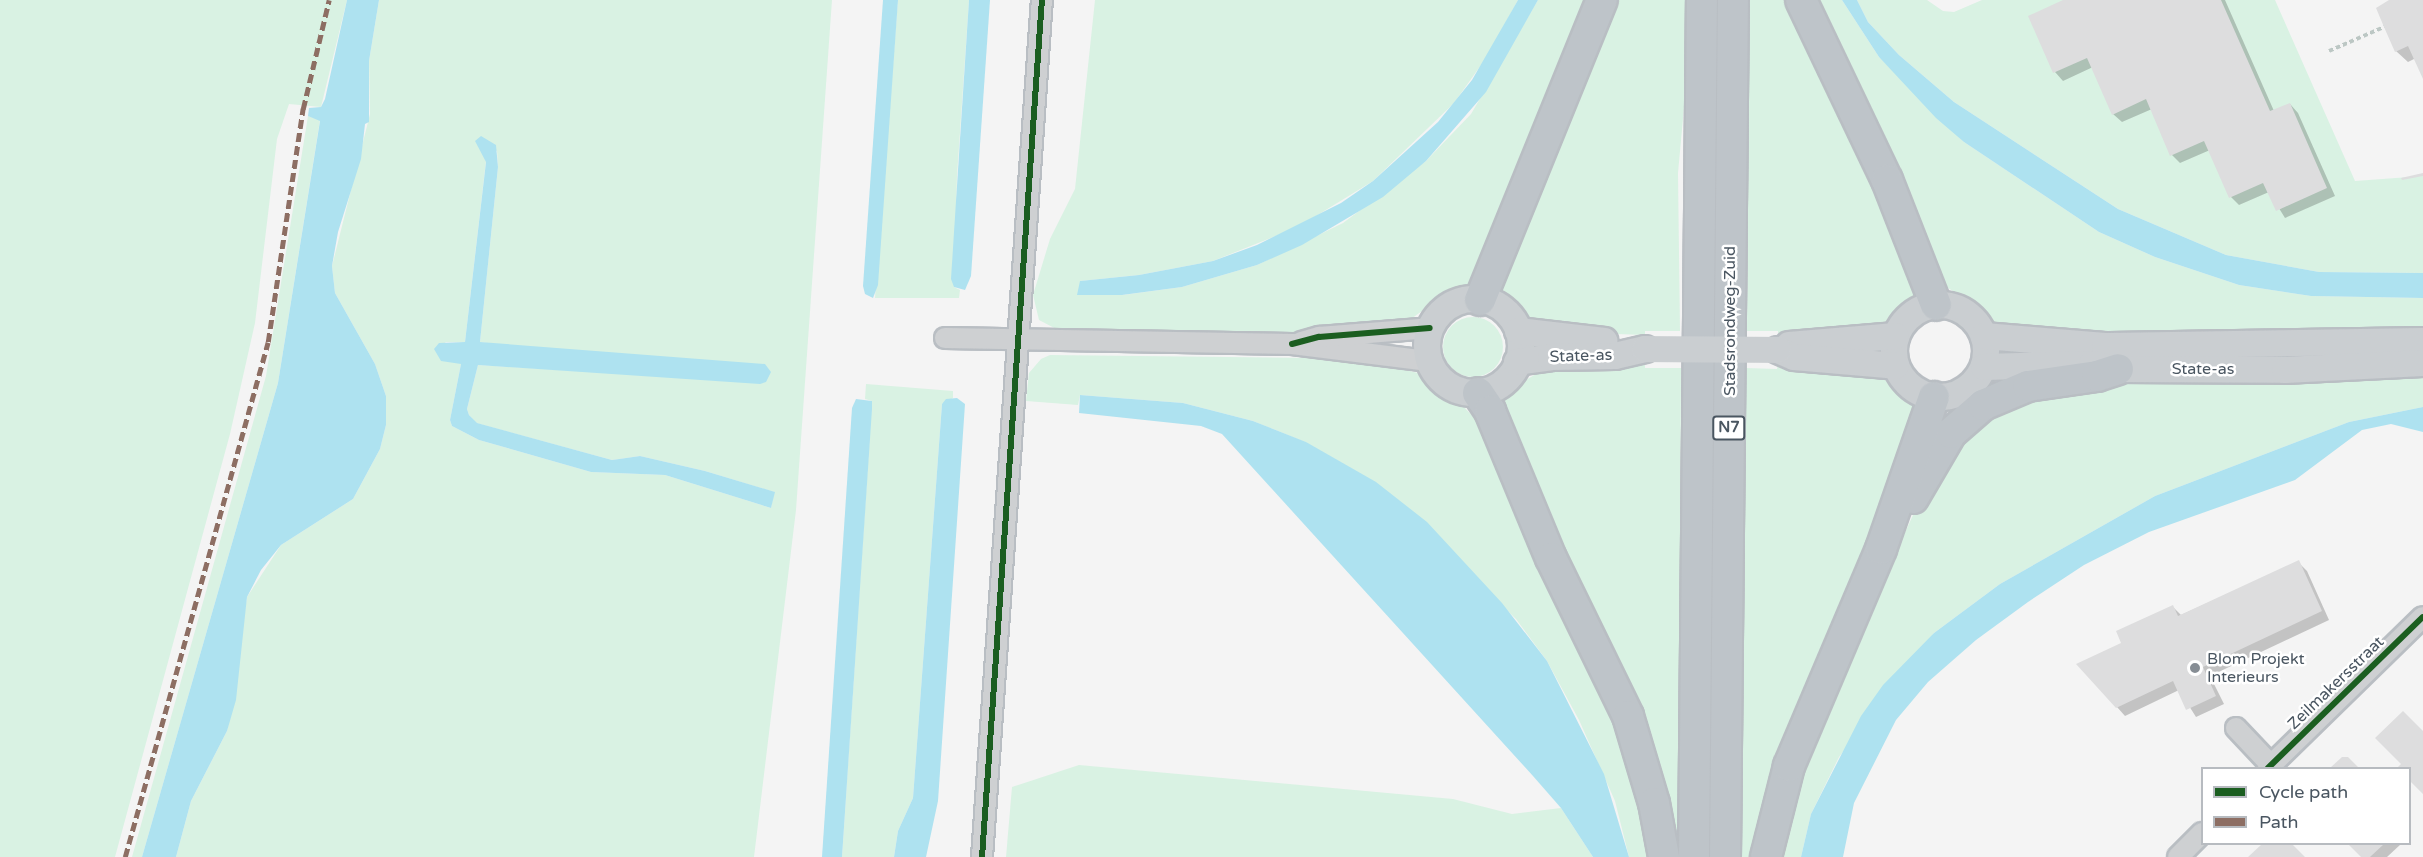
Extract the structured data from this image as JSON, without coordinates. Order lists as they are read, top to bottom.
{
  "streets": {
    "highway": ["Stadsrondweg-Zuid", "N7"],
    "main road": ["State-as"],
    "street": ["Zeilmakersstraat"]
  },
  "places": ["Blom Projekt Interieurs"],
  "legend": ["Cycle path", "Path"]
}
